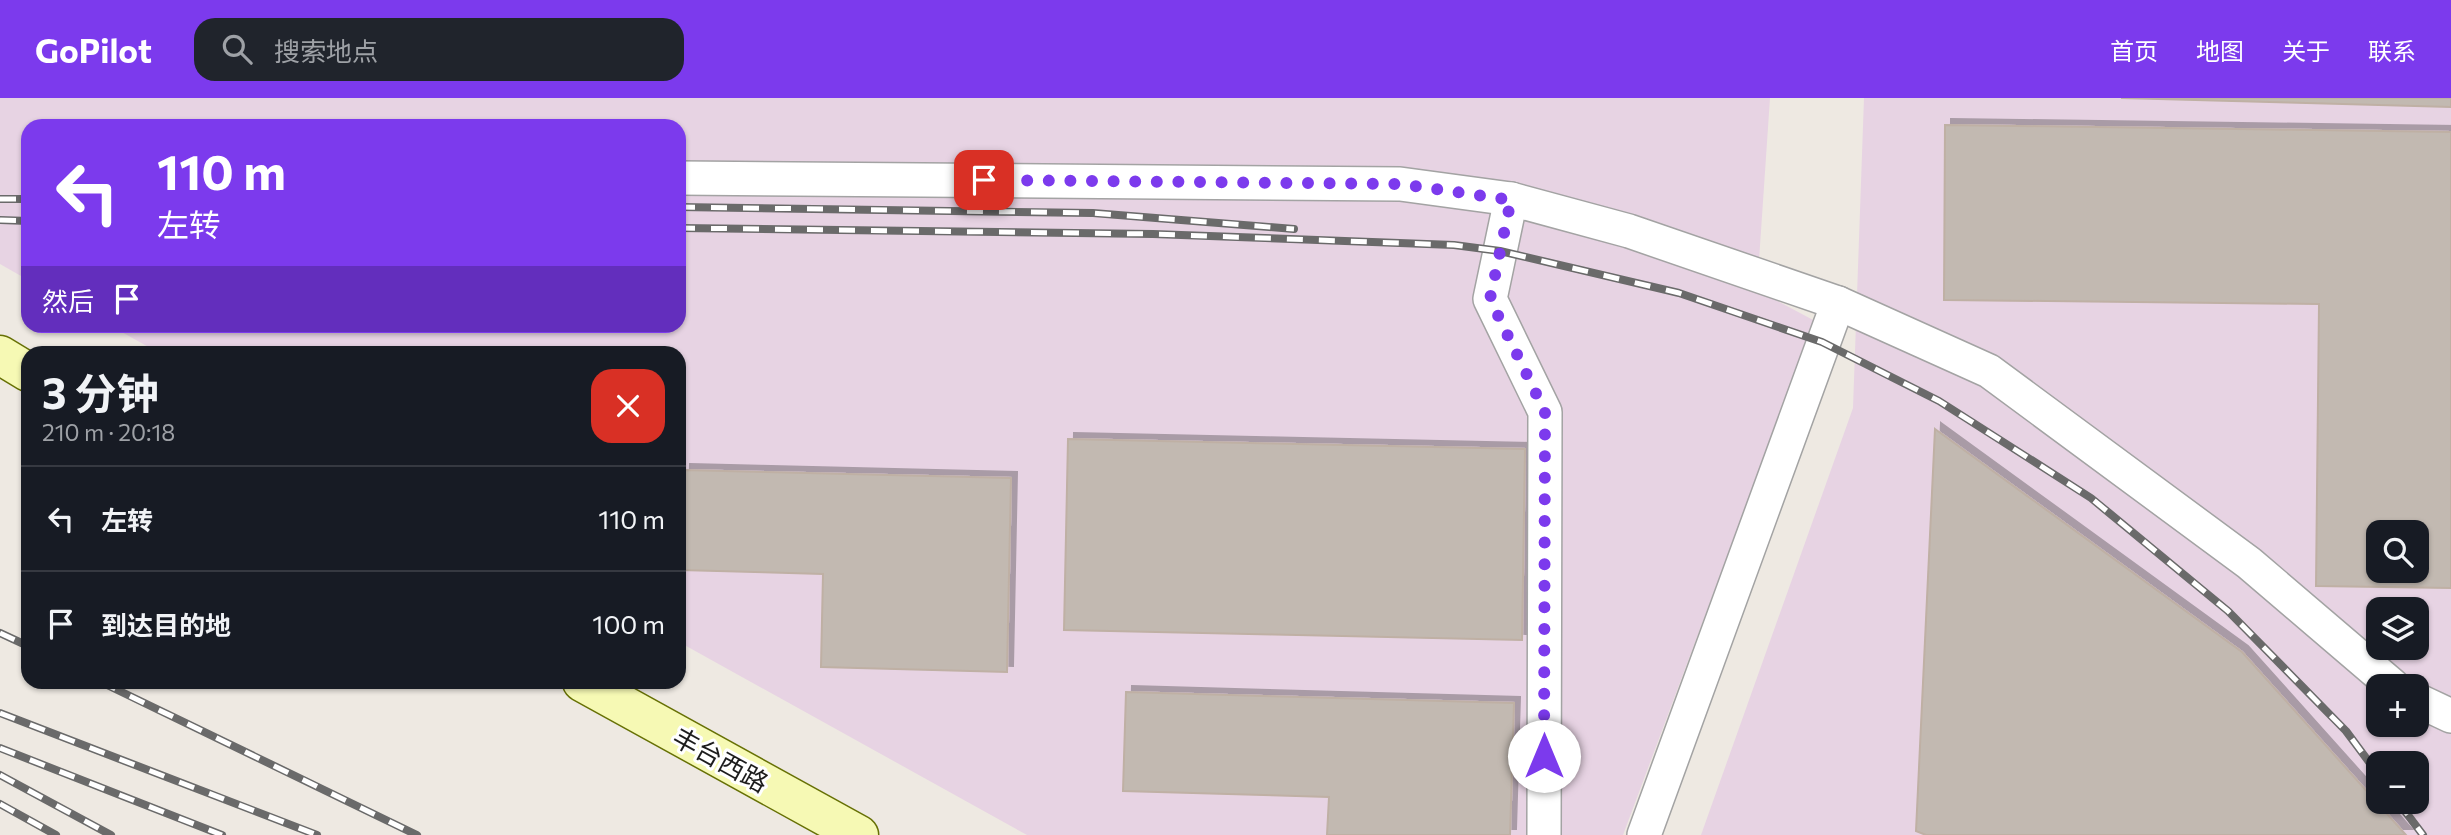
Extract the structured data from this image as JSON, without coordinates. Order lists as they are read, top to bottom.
{
  "streets": {
    "main road": ["丰台西路"]
  },
  "page": {
    "header": "GoPilot",
    "search": "搜索地点",
    "nav": [
      "首页",
      "地图",
      "关于",
      "联系"
    ],
    "turn": ["110 m", "左转"],
    "then": "然后",
    "heading": ["3 分钟", "210 m · 20:18"],
    "list": [
      {
        "name": "左转",
        "value": "110 m"
      },
      {
        "name": "到达目的地",
        "value": "100 m"
      }
    ],
    "map_buttons": ["+", "−"]
  }
}
